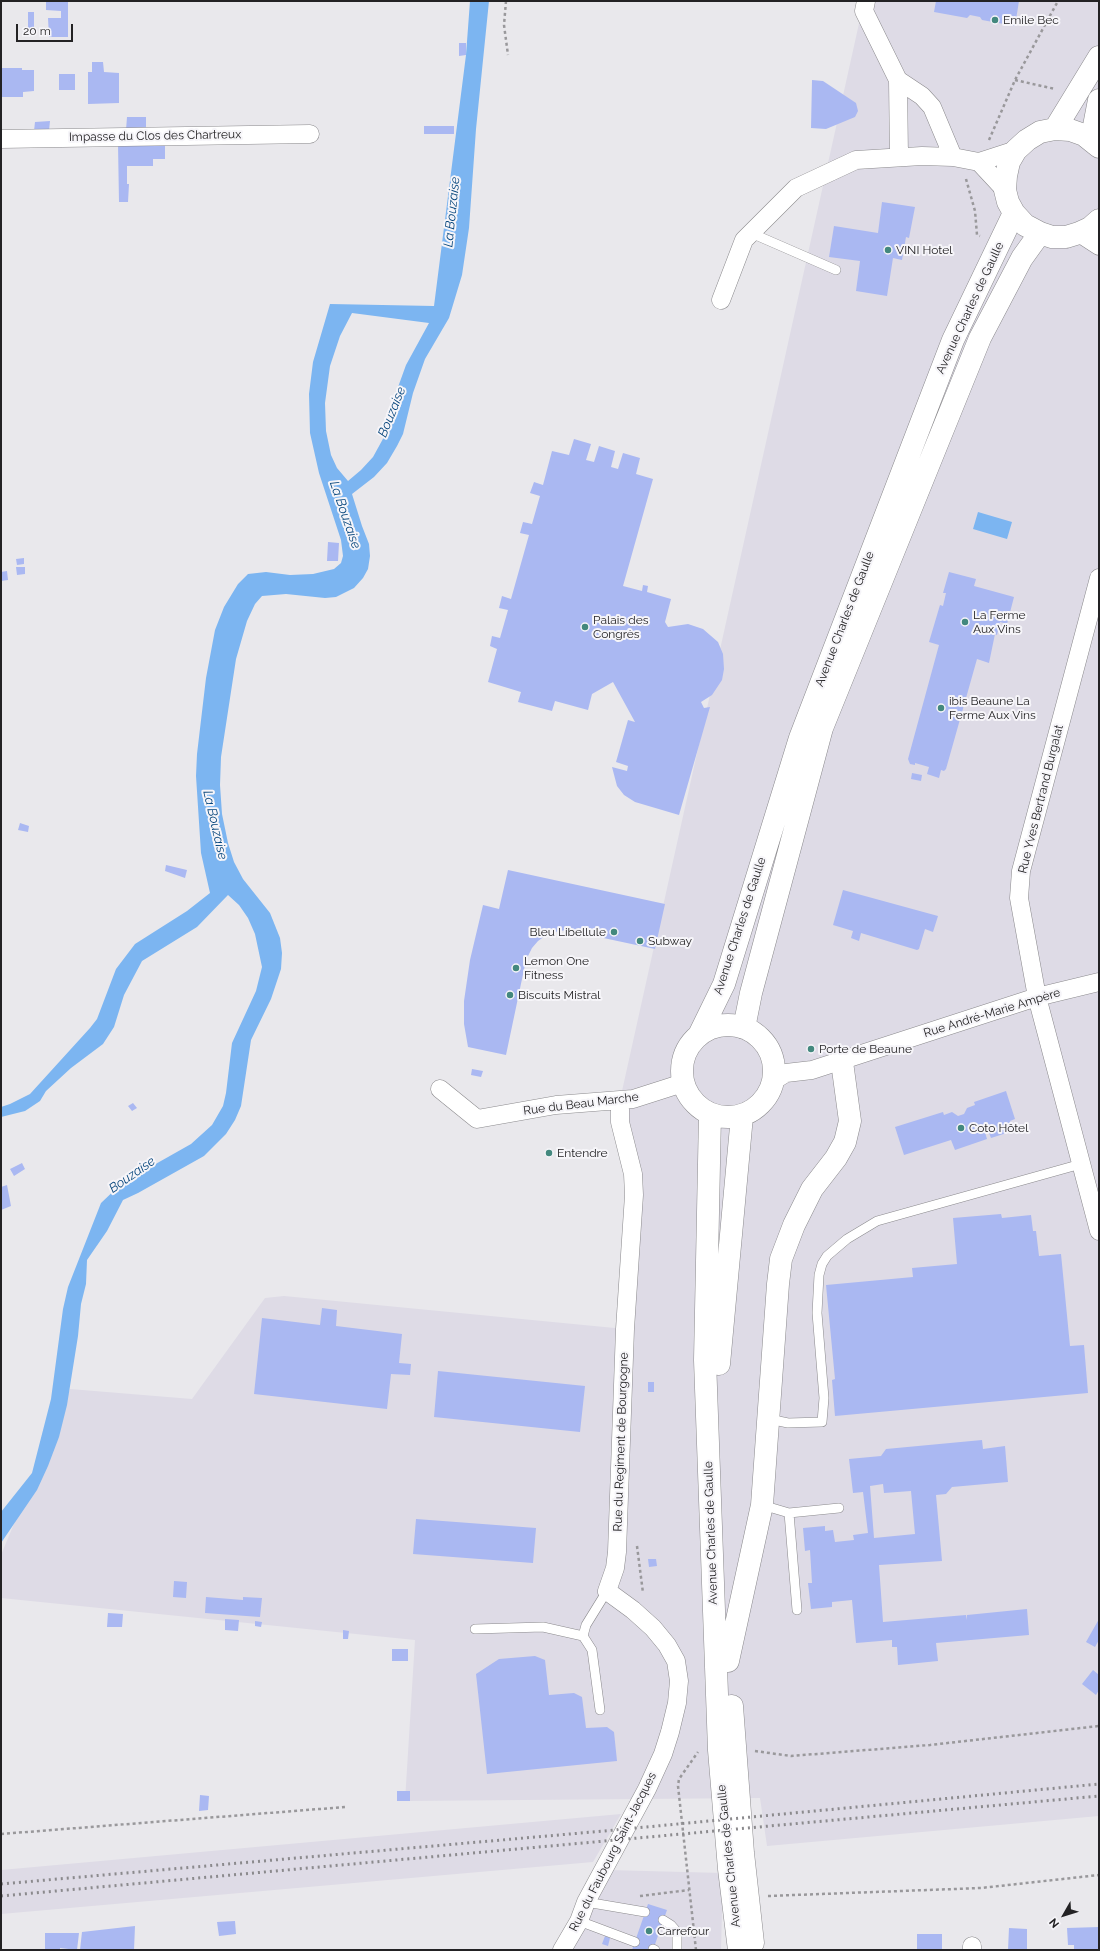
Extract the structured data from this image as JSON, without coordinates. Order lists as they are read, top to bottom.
{
  "streets": {
    "main road": ["Avenue Charles de Gaulle"],
    "street": [
      "Impasse du Clos des Chartreux",
      "Rue Yves Bertrand Burgalat",
      "Rue André-Marie Ampère",
      "Rue du Beau Marche",
      "Rue du Regiment de Bourgogne",
      "Rue du Faubourg Saint-Jacques"
    ]
  },
  "crossings": [
    ["Avenue Charles de Gaulle", "Rue André-Marie Ampère"],
    ["Avenue Charles de Gaulle", "Rue du Beau Marche"],
    ["Rue Yves Bertrand Burgalat", "Rue André-Marie Ampère"],
    ["Rue André-Marie Ampère", "Rue du Beau Marche"],
    ["Rue du Beau Marche", "Rue du Regiment de Bourgogne"],
    ["Rue du Regiment de Bourgogne", "Rue du Faubourg Saint-Jacques"]
  ],
  "water": ["La Bouzaise", "Bouzaise"],
  "places": [
    "Emile Bec",
    "VINI Hotel",
    "La Ferme Aux Vins",
    "Palais des Congrès",
    "ibis Beaune La Ferme Aux Vins",
    "Bleu Libellule",
    "Subway",
    "Lemon One Fitness",
    "Biscuits Mistral",
    "Porte de Beaune",
    "Coto Hôtel",
    "Entendre",
    "Carrefour"
  ],
  "scale_bar": "20 m",
  "north": "bottom left"
}
